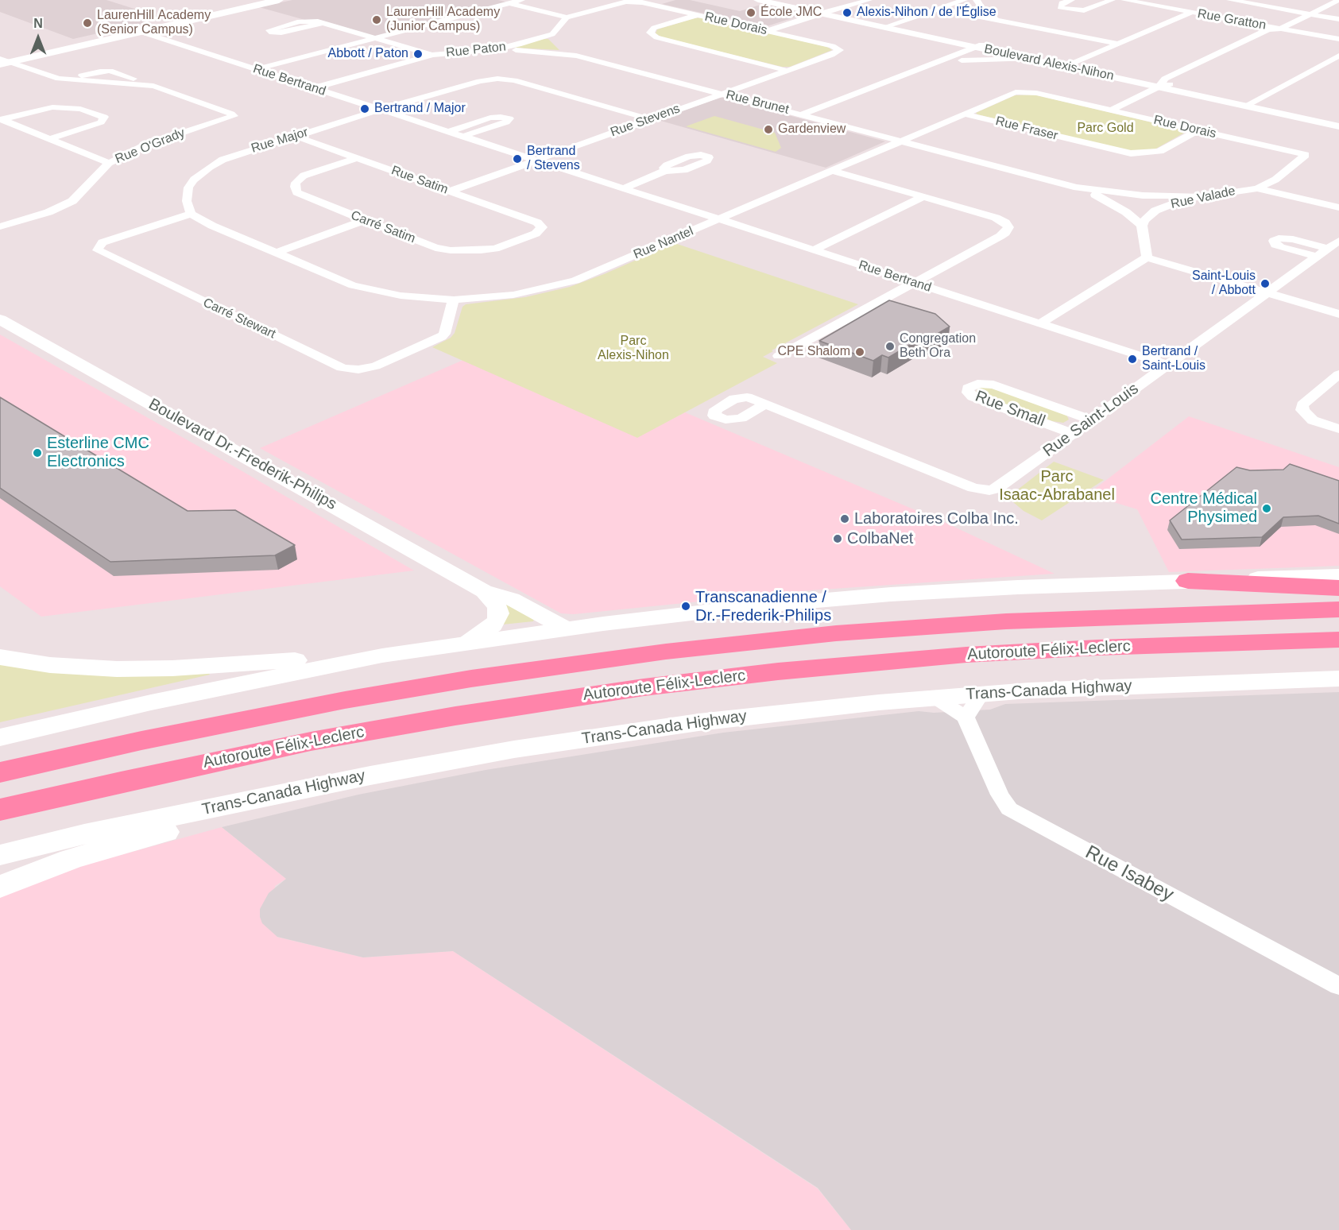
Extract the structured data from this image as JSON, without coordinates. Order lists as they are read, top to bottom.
{
  "streets": {
    "highway": ["Autoroute Félix-Leclerc"],
    "main road": ["Trans-Canada Highway"],
    "street": [
      "Rue Gratton",
      "Rue Dorais",
      "Rue Paton",
      "Boulevard Alexis-Nihon",
      "Rue Bertrand",
      "Rue Brunet",
      "Rue Stevens",
      "Rue Fraser",
      "Rue Major",
      "Rue O'Grady",
      "Rue Satim",
      "Rue Valade",
      "Carré Satim",
      "Rue Nantel",
      "Carré Stewart",
      "Rue Small",
      "Rue Saint-Louis",
      "Boulevard Dr.-Frederik-Philips",
      "Rue Isabey"
    ]
  },
  "crossings": [
    ["Rue Dorais", "Rue Stevens"],
    ["Rue Dorais", "Rue Fraser"],
    ["Rue Dorais", "Rue Valade"],
    ["Rue Dorais", "Rue Nantel"],
    ["Rue Paton", "Rue Bertrand"],
    ["Rue Paton", "Rue Brunet"],
    ["Rue Bertrand", "Rue Stevens"],
    ["Rue Bertrand", "Rue Major"],
    ["Rue Bertrand", "Rue Nantel"],
    ["Rue Bertrand", "Rue Saint-Louis"],
    ["Rue Brunet", "Rue Stevens"],
    ["Rue Brunet", "Rue Valade"],
    ["Rue Brunet", "Rue Nantel"],
    ["Rue Stevens", "Rue Major"],
    ["Rue Stevens", "Rue Satim"],
    ["Rue Fraser", "Rue Nantel"],
    ["Rue Major", "Rue Satim"],
    ["Rue Major", "Carré Stewart"],
    ["Rue Satim", "Carré Satim"],
    ["Rue Nantel", "Carré Stewart"],
    ["Rue Small", "Rue Saint-Louis"]
  ],
  "parks": ["Parc Gold", "Parc Alexis-Nihon", "Parc Isaac-Abrabanel"],
  "places": [
    "École JMC",
    "Alexis-Nihon / de l'Église",
    "LaurenHill Academy (Junior Campus)",
    "LaurenHill Academy (Senior Campus)",
    "Abbott / Paton",
    "Bertrand / Major",
    "Gardenview",
    "Bertrand / Stevens",
    "Saint-Louis / Abbott",
    "Congregation Beth Ora",
    "CPE Shalom",
    "Bertrand / Saint-Louis",
    "Esterline CMC Electronics",
    "Centre Médical Physimed",
    "Laboratoires Colba Inc.",
    "ColbaNet",
    "Transcanadienne / Dr.-Frederik-Philips"
  ],
  "north": "top"
}
